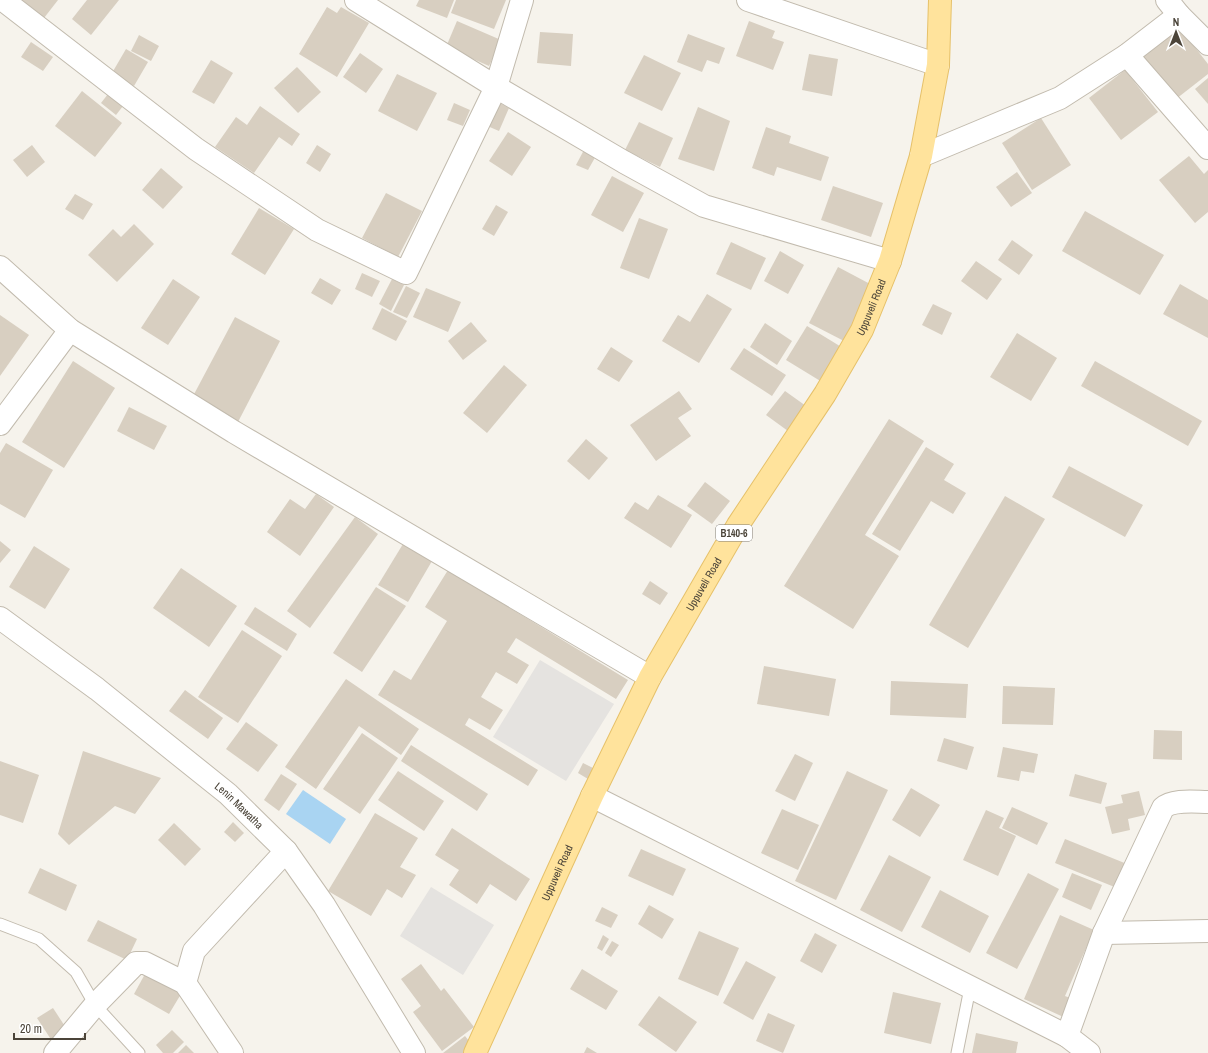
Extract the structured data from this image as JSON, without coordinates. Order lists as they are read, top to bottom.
{
  "streets": {
    "main road": ["Uppuveli Road", "B140-6"],
    "street": ["Lenin Mawatha"]
  },
  "scale_bar": "20 m",
  "north": "top"
}
